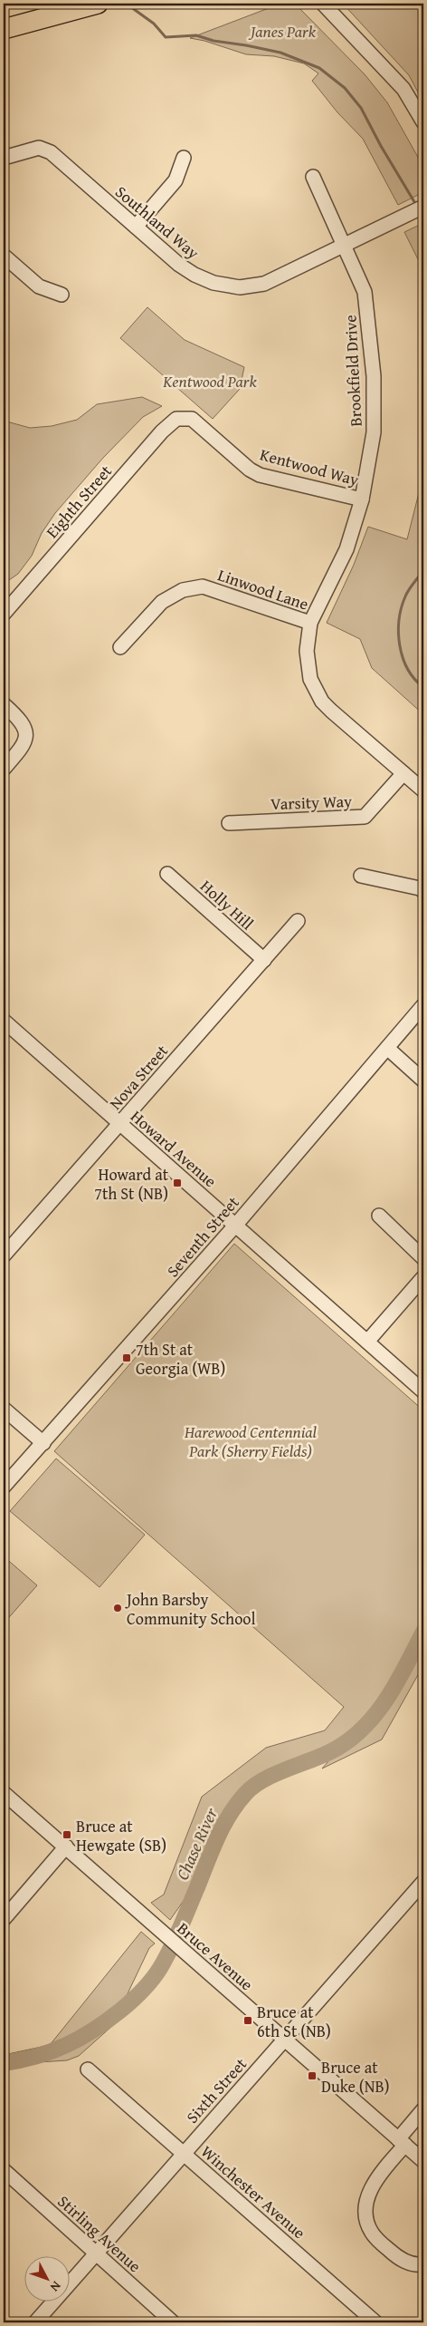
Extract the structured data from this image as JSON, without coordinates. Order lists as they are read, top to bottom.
{
  "streets": {
    "street": [
      "Southland Way",
      "Brookfield Drive",
      "Kentwood Way",
      "Eighth Street",
      "Linwood Lane",
      "Varsity Way",
      "Holly Hill",
      "Nova Street",
      "Howard Avenue",
      "Seventh Street",
      "Bruce Avenue",
      "Sixth Street",
      "Winchester Avenue",
      "Stirling Avenue"
    ]
  },
  "crossings": [
    ["Southland Way", "Brookfield Drive"],
    ["Brookfield Drive", "Kentwood Way"],
    ["Brookfield Drive", "Linwood Lane"],
    ["Brookfield Drive", "Varsity Way"],
    ["Kentwood Way", "Eighth Street"],
    ["Holly Hill", "Nova Street"],
    ["Nova Street", "Howard Avenue"],
    ["Howard Avenue", "Seventh Street"],
    ["Bruce Avenue", "Sixth Street"],
    ["Sixth Street", "Winchester Avenue"],
    ["Sixth Street", "Stirling Avenue"]
  ],
  "water": ["Chase River"],
  "parks": ["Janes Park", "Kentwood Park", "Harewood Centennial Park (Sherry Fields)"],
  "places": {
    "transit": [
      "Howard at 7th St (NB)",
      "7th St at Georgia (WB)",
      "Bruce at Hewgate (SB)",
      "Bruce at 6th St (NB)",
      "Bruce at Duke (NB)"
    ],
    "other": ["John Barsby Community School"]
  },
  "north": "bottom right"
}
